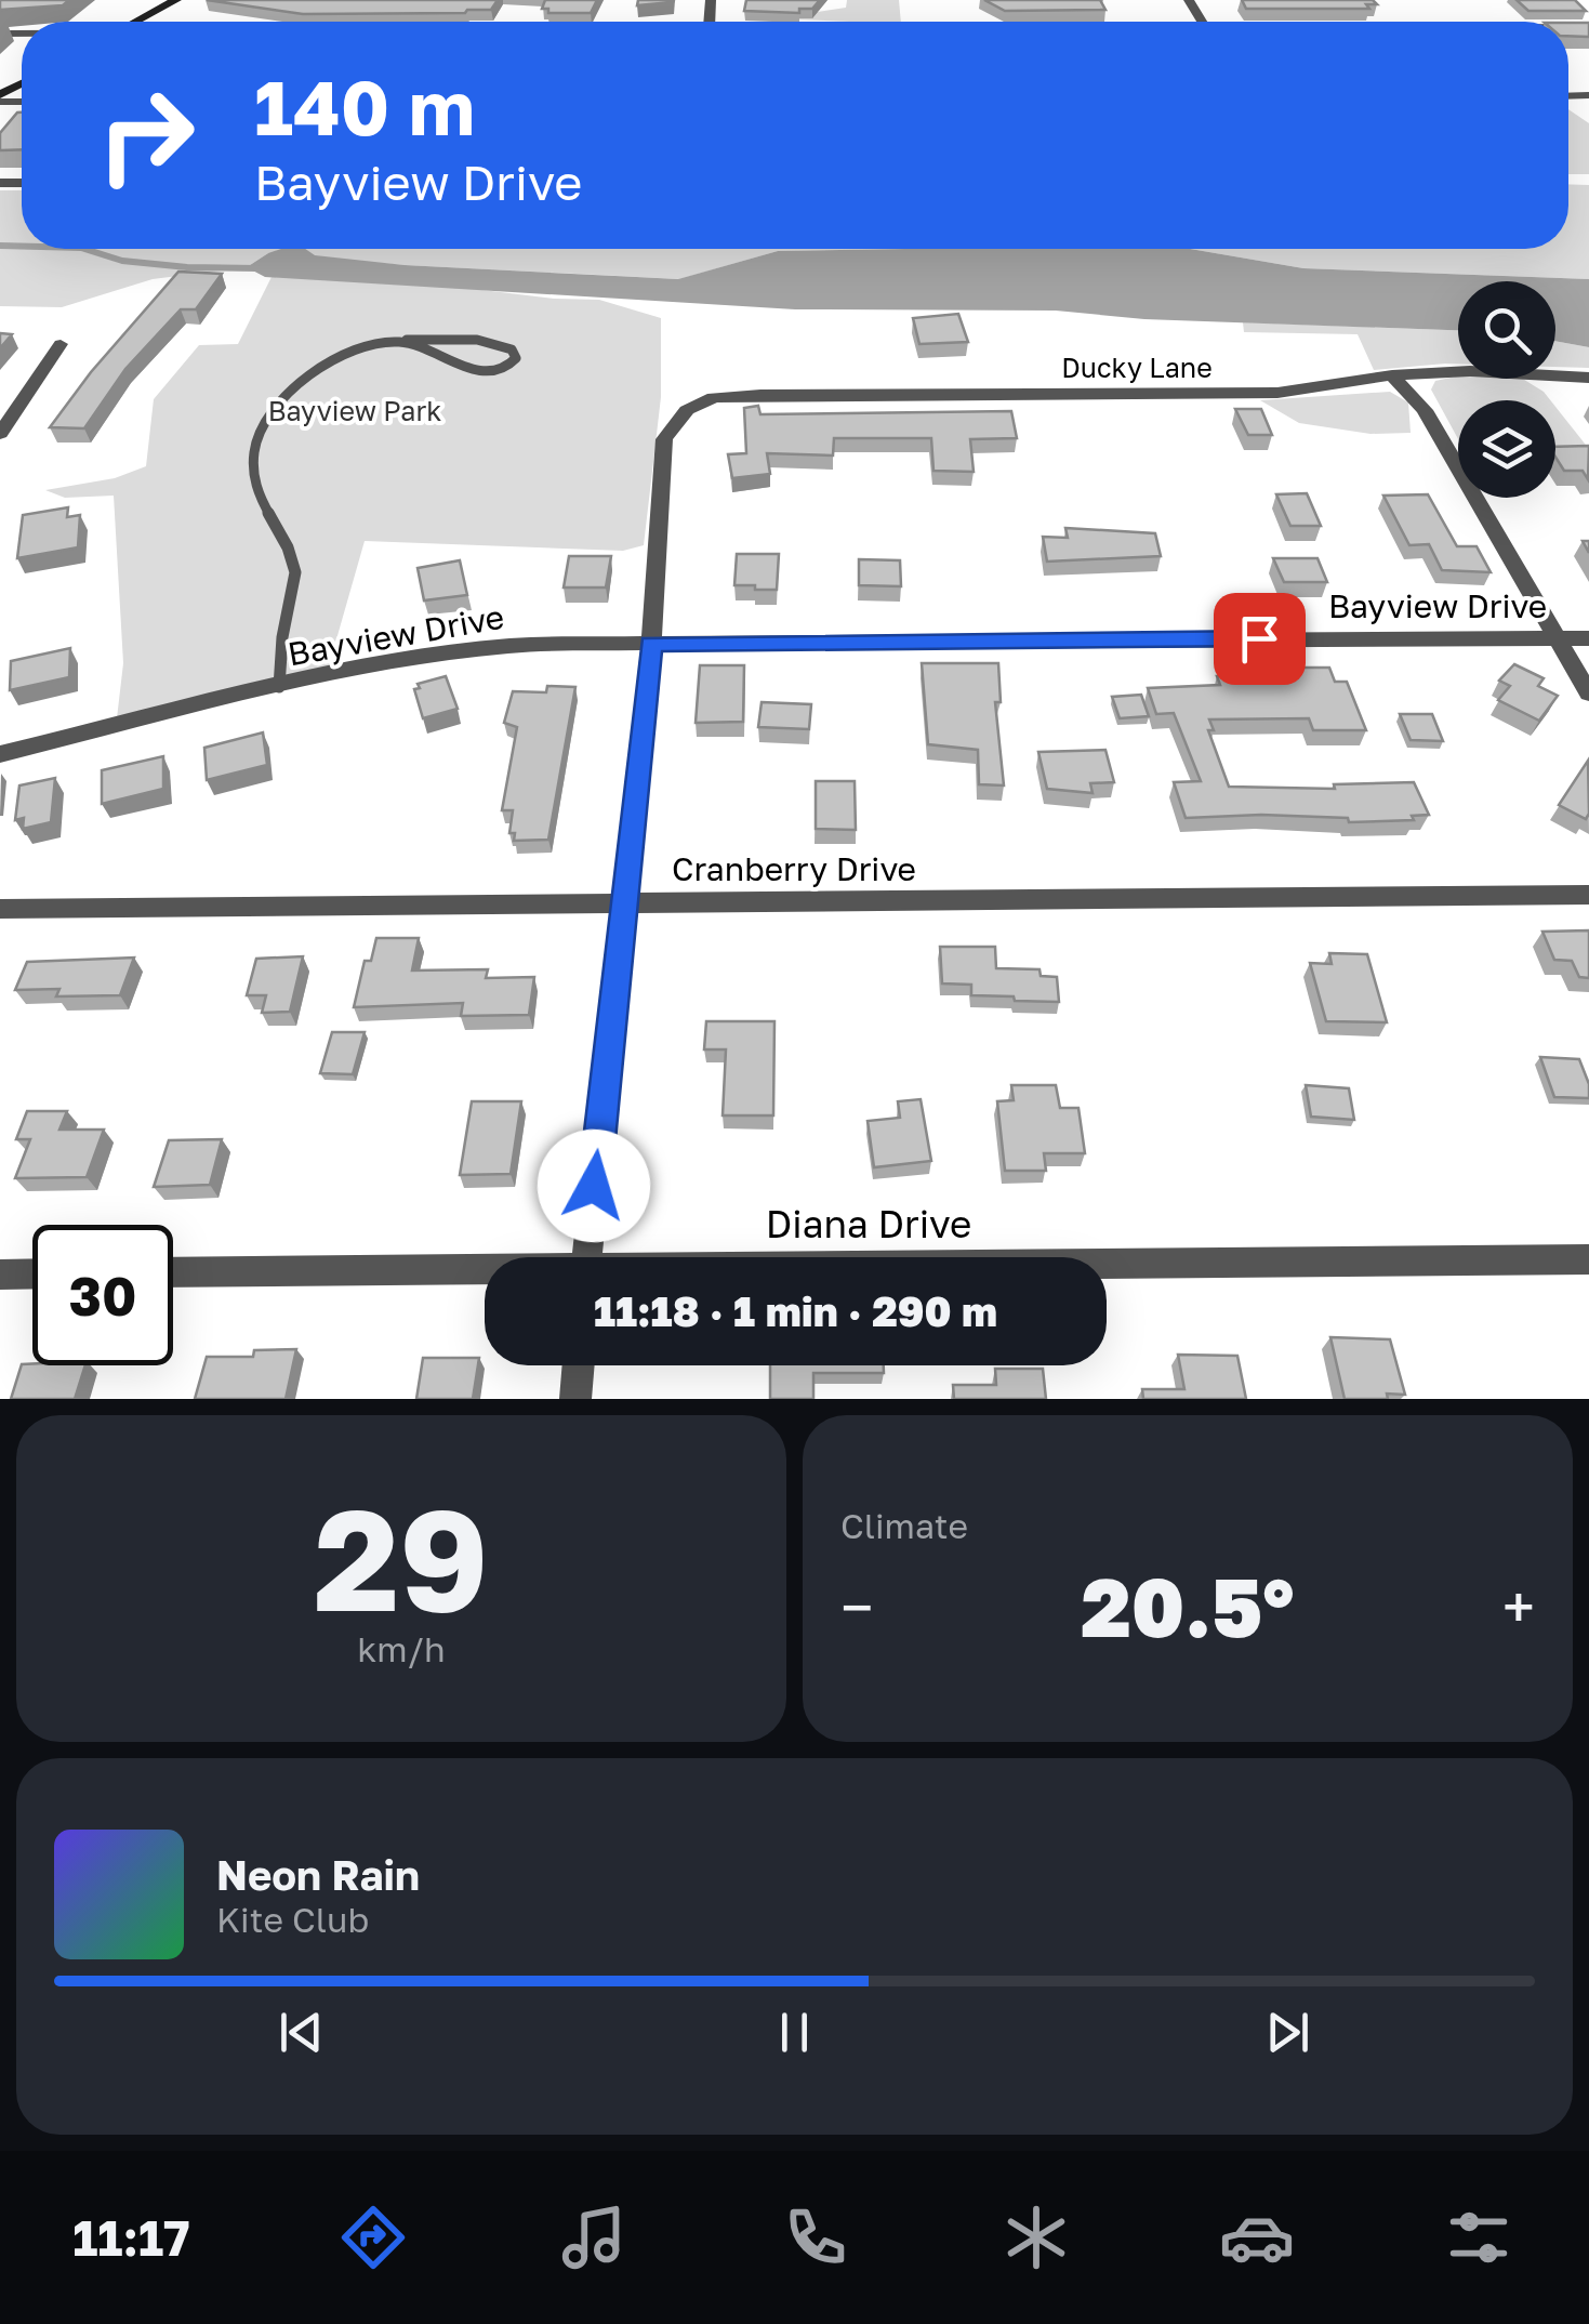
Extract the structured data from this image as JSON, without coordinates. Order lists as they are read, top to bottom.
{
  "streets": {
    "street": [
      "Ducky Lane",
      "Bayview Drive",
      "Cranberry Drive",
      "Diana Drive"
    ]
  },
  "crossings": [
    ["Ducky Lane", "Bayview Drive"]
  ],
  "parks": ["Bayview Park"],
  "page": {
    "turn": ["140 m", "Bayview Drive"],
    "limit": "30",
    "trip": "11:18 · 1 min · 290 m",
    "tile": [
      ["29", "km/h"],
      "Climate"
    ],
    "heat": ["−", "20.5°", "+"],
    "song": ["Neon Rain", "Kite Club"],
    "tabs": "11:17"
  }
}
